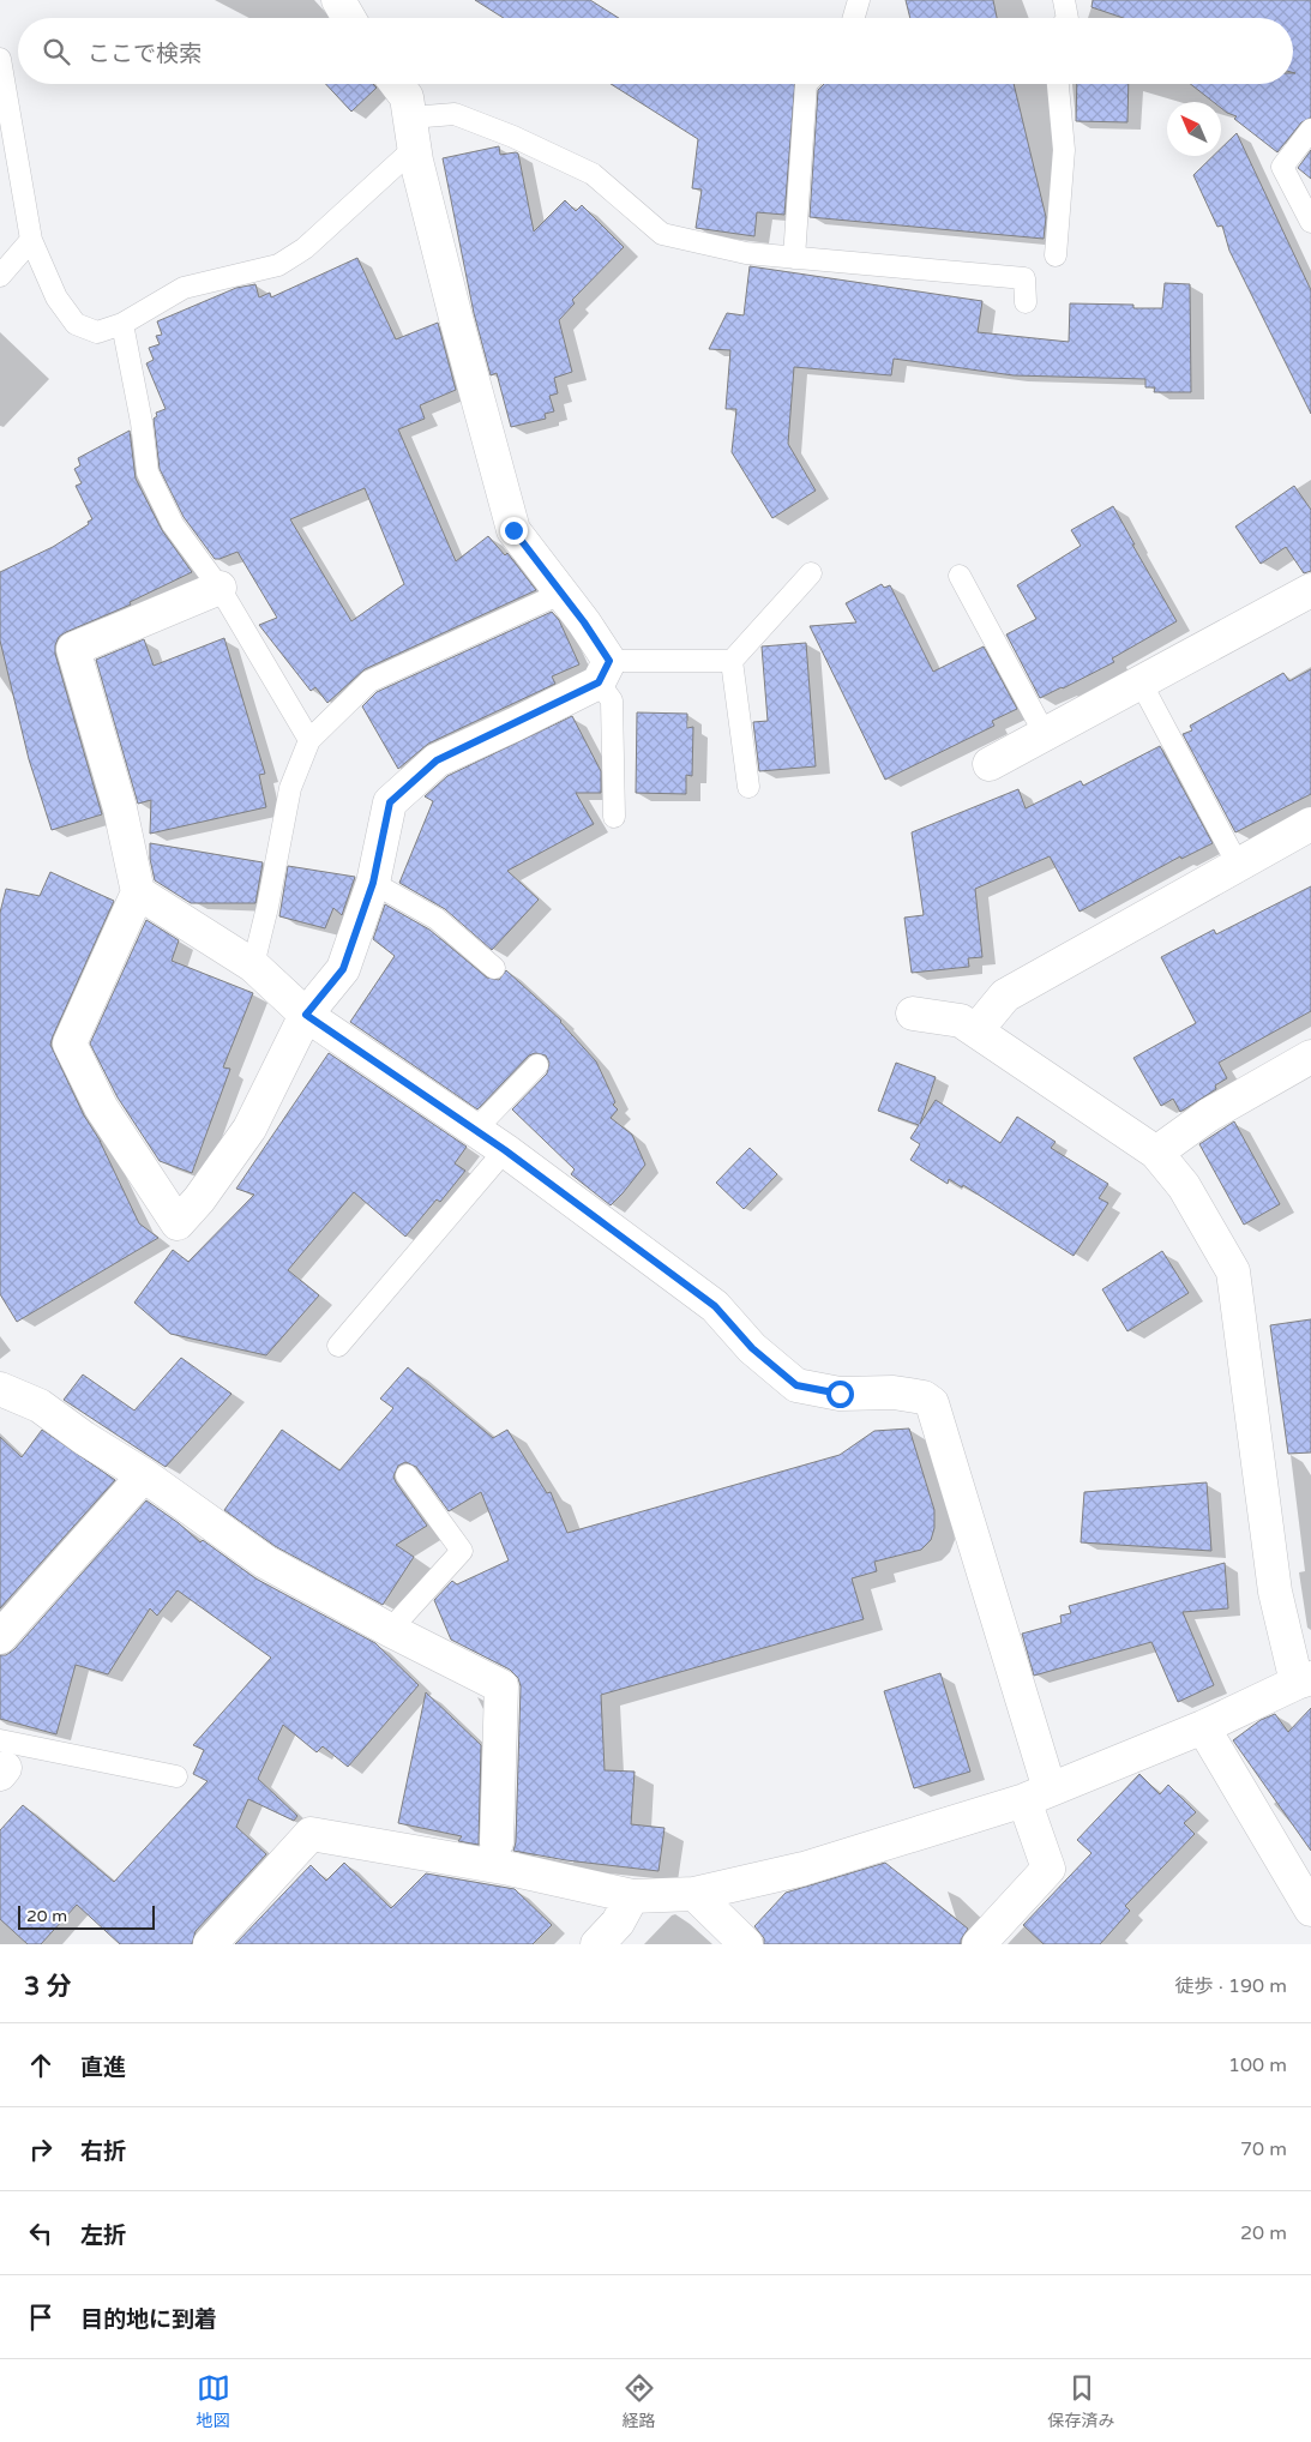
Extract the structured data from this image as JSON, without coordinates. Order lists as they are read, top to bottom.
{
  "scale_bar": "20 m",
  "north": "top left",
  "page": {
    "search": "ここで検索",
    "scale": "20 m",
    "heading": ["3 分", "徒歩 · 190 m"],
    "list": [
      ["直進", "100 m"],
      ["右折", "70 m"],
      ["左折", "20 m"],
      "目的地に到着"
    ],
    "nav": ["地図", "経路", "保存済み"]
  }
}
